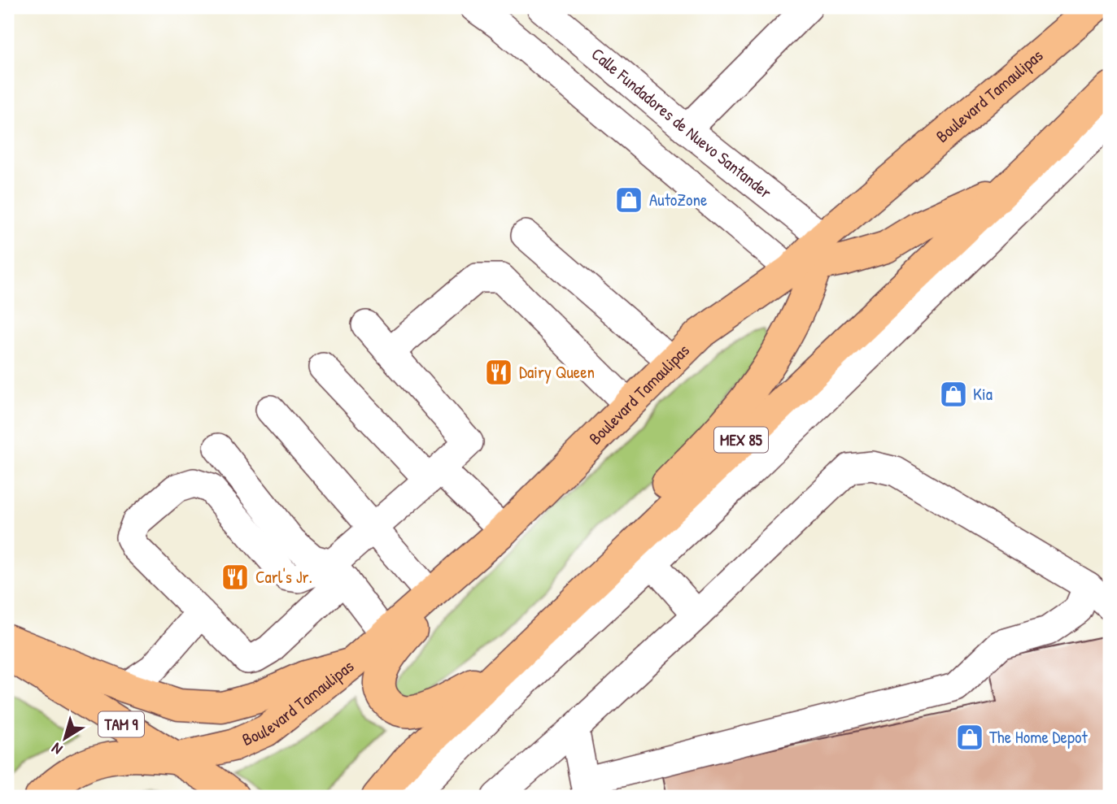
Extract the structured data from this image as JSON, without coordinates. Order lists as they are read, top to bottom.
{
  "streets": {
    "main road": ["Boulevard Tamaulipas", "MEX 85", "TAM 9"],
    "street": ["Calle Fundadores de Nuevo Santander"]
  },
  "crossings": [
    ["Boulevard Tamaulipas", "Calle Fundadores de Nuevo Santander"],
    ["Boulevard Tamaulipas", "TAM 9"]
  ],
  "places": {
    "shop": ["AutoZone", "Kia", "The Home Depot"],
    "restaurant": ["Dairy Queen", "Carl's Jr."]
  },
  "north": "bottom left"
}
